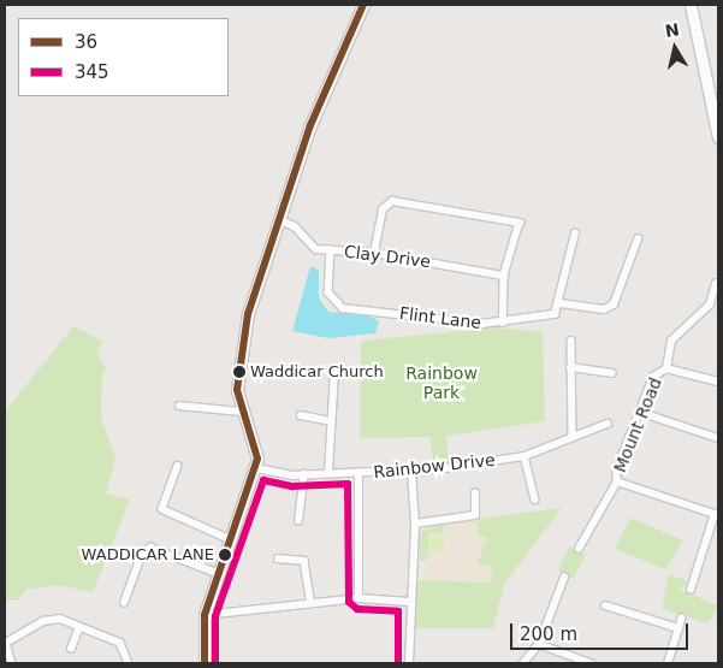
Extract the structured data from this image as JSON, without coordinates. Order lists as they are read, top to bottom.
{
  "streets": {
    "street": [
      "Clay Drive",
      "Flint Lane",
      "Mount Road",
      "Rainbow Drive"
    ]
  },
  "crossings": [
    ["Clay Drive", "Flint Lane"]
  ],
  "parks": ["Rainbow Park"],
  "places": ["Waddicar Church", "WADDICAR LANE"],
  "lines": ["transit line 36", "transit line 345"],
  "legend": ["36", "345"],
  "scale_bar": "200 m",
  "north": "top"
}
